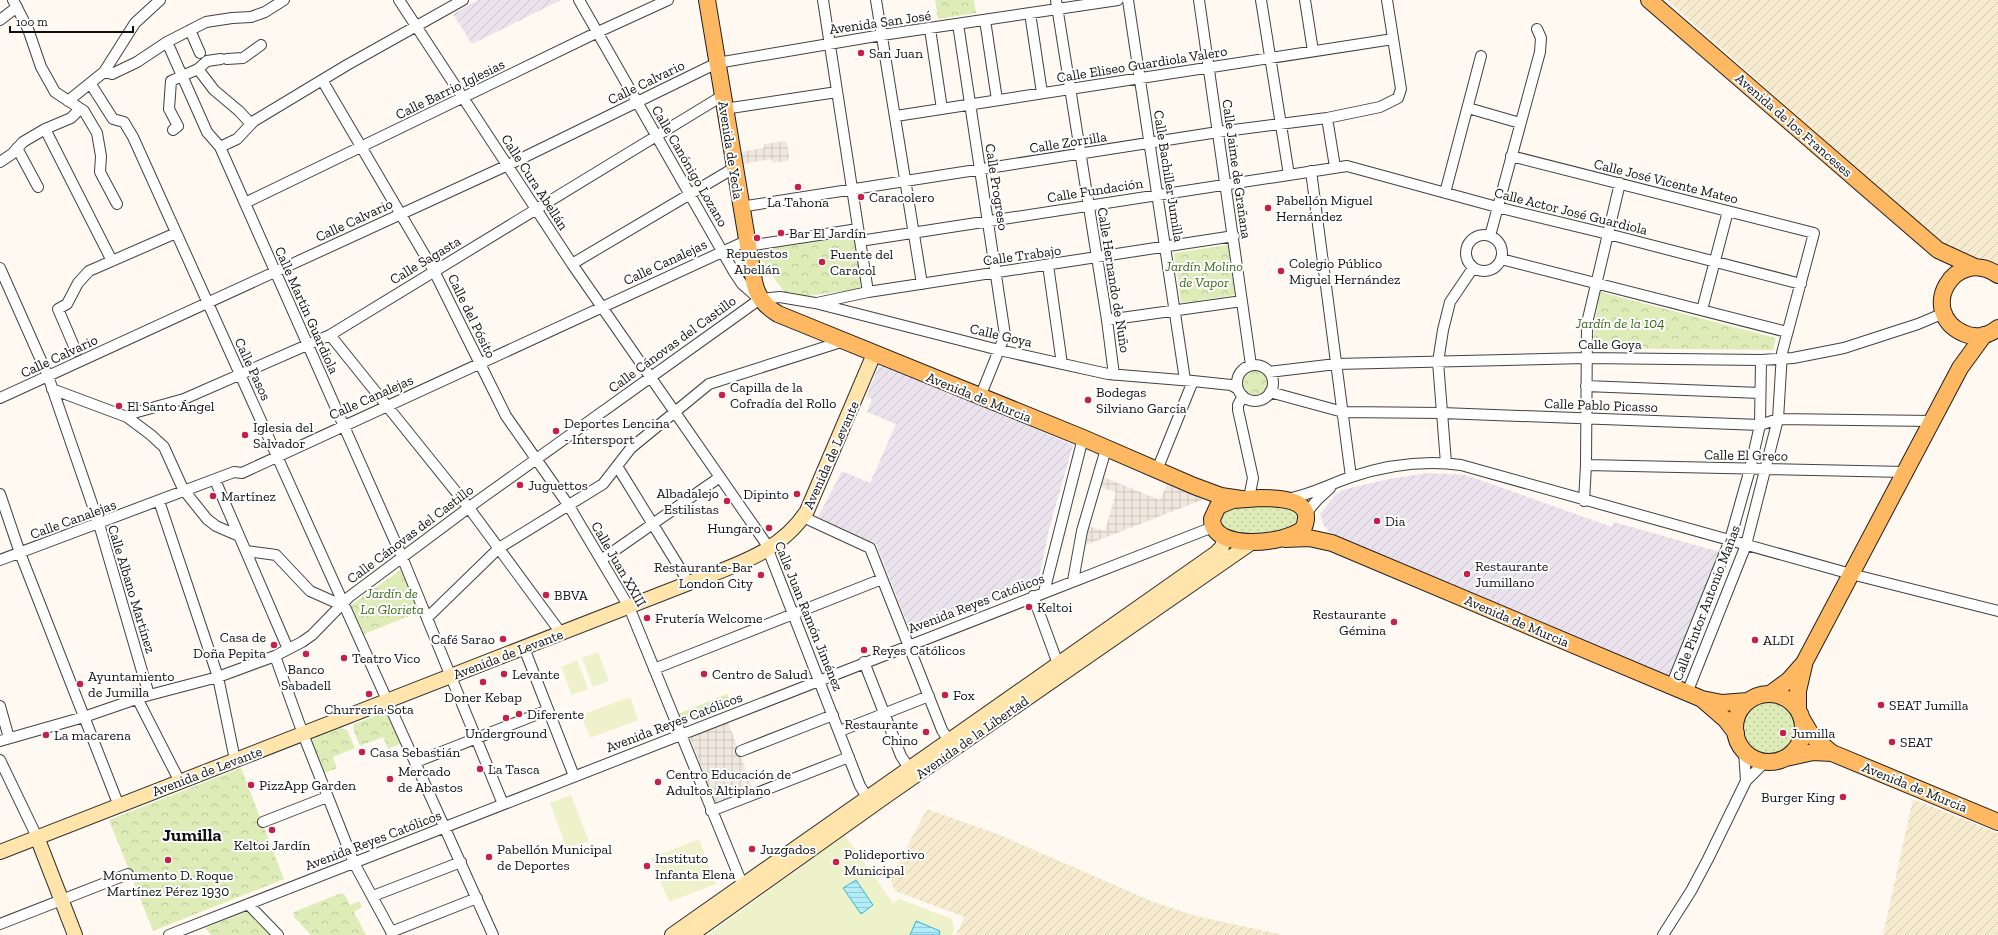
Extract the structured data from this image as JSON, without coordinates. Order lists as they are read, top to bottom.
{
  "streets": {
    "main road": [
      "Avenida de los Franceses",
      "Avenida de Yecla",
      "Avenida de Murcia",
      "Avenida de Levante",
      "Avenida de la Libertad"
    ],
    "street": [
      "Avenida San José",
      "Calle Eliseo Guardiola Valero",
      "Calle Calvario",
      "Calle Barrio Iglesias",
      "Calle Zorrilla",
      "Calle Canónigo Lozano",
      "Calle Jaime de Grañana",
      "Calle Bachiller Jumilla",
      "Calle José Vicente Mateo",
      "Calle Cura Abellán",
      "Calle Progreso",
      "Calle Fundación",
      "Calle Actor José Guardiola",
      "Calle Trabajo",
      "Calle Sagasta",
      "Calle Canalejas",
      "Calle Hernando de Nuño",
      "Calle Martín Guardiola",
      "Calle del Pósito",
      "Calle Goya",
      "Calle Cánovas del Castillo",
      "Calle Pasos",
      "Calle Pablo Picasso",
      "Calle El Greco",
      "Calle Juan XXIII",
      "Calle Albano Martínez",
      "Avenida Reyes Católicos",
      "Calle Pintor Antonio Mañas",
      "Calle Juan Ramón Jiménez"
    ]
  },
  "crossings": [
    ["Avenida San José", "Calle Calvario"],
    ["Avenida San José", "Avenida de Yecla"],
    ["Avenida San José", "Calle Progreso"],
    ["Avenida San José", "Calle Hernando de Nuño"],
    ["Calle Eliseo Guardiola Valero", "Calle Zorrilla"],
    ["Calle Eliseo Guardiola Valero", "Calle Jaime de Grañana"],
    ["Calle Eliseo Guardiola Valero", "Calle Bachiller Jumilla"],
    ["Calle Eliseo Guardiola Valero", "Calle Progreso"],
    ["Calle Eliseo Guardiola Valero", "Calle Hernando de Nuño"],
    ["Calle Calvario", "Avenida de Yecla"],
    ["Calle Calvario", "Calle Canónigo Lozano"],
    ["Calle Calvario", "Calle Cura Abellán"],
    ["Calle Calvario", "Calle Martín Guardiola"],
    ["Calle Calvario", "Calle del Pósito"],
    ["Calle Calvario", "Calle Pasos"],
    ["Calle Calvario", "Calle Albano Martínez"],
    ["Calle Barrio Iglesias", "Calle Canónigo Lozano"],
    ["Calle Barrio Iglesias", "Calle Cura Abellán"],
    ["Calle Barrio Iglesias", "Calle Martín Guardiola"],
    ["Calle Barrio Iglesias", "Calle del Pósito"],
    ["Calle Zorrilla", "Avenida de Yecla"],
    ["Calle Zorrilla", "Calle Jaime de Grañana"],
    ["Calle Zorrilla", "Calle Bachiller Jumilla"],
    ["Calle Zorrilla", "Calle Progreso"],
    ["Calle Zorrilla", "Calle Hernando de Nuño"],
    ["Avenida de Yecla", "Calle Canónigo Lozano"],
    ["Avenida de Yecla", "Calle Sagasta"],
    ["Avenida de Yecla", "Calle Canalejas"],
    ["Avenida de Yecla", "Calle Goya"],
    ["Avenida de Yecla", "Calle Cánovas del Castillo"],
    ["Avenida de Yecla", "Avenida de Murcia"],
    ["Calle Canónigo Lozano", "Calle Sagasta"],
    ["Calle Canónigo Lozano", "Calle Canalejas"],
    ["Calle Canónigo Lozano", "Calle Goya"],
    ["Calle Canónigo Lozano", "Calle Cánovas del Castillo"],
    ["Calle Canónigo Lozano", "Avenida de Murcia"],
    ["Calle Jaime de Grañana", "Calle Fundación"],
    ["Calle Jaime de Grañana", "Calle Trabajo"],
    ["Calle Jaime de Grañana", "Calle Goya"],
    ["Calle Jaime de Grañana", "Calle Pablo Picasso"],
    ["Calle Bachiller Jumilla", "Calle Fundación"],
    ["Calle Bachiller Jumilla", "Calle Trabajo"],
    ["Calle Bachiller Jumilla", "Calle Goya"],
    ["Calle José Vicente Mateo", "Calle Pintor Antonio Mañas"],
    ["Calle Cura Abellán", "Calle Sagasta"],
    ["Calle Cura Abellán", "Calle Canalejas"],
    ["Calle Cura Abellán", "Calle Cánovas del Castillo"],
    ["Calle Cura Abellán", "Calle Juan Ramón Jiménez"],
    ["Calle Progreso", "Calle Fundación"],
    ["Calle Progreso", "Calle Trabajo"],
    ["Calle Progreso", "Calle Goya"],
    ["Calle Progreso", "Avenida de Murcia"],
    ["Calle Fundación", "Calle Actor José Guardiola"],
    ["Calle Fundación", "Calle Hernando de Nuño"],
    ["Calle Actor José Guardiola", "Calle Pintor Antonio Mañas"],
    ["Calle Trabajo", "Calle Hernando de Nuño"],
    ["Calle Trabajo", "Calle Goya"],
    ["Calle Sagasta", "Calle Martín Guardiola"],
    ["Calle Sagasta", "Calle del Pósito"],
    ["Calle Sagasta", "Calle Pasos"],
    ["Calle Canalejas", "Calle Martín Guardiola"],
    ["Calle Canalejas", "Calle del Pósito"],
    ["Calle Canalejas", "Calle Pasos"],
    ["Calle Canalejas", "Calle Albano Martínez"],
    ["Calle Hernando de Nuño", "Calle Goya"],
    ["Calle Martín Guardiola", "Calle Cánovas del Castillo"],
    ["Calle Martín Guardiola", "Avenida de Levante"],
    ["Calle Martín Guardiola", "Avenida Reyes Católicos"],
    ["Calle del Pósito", "Calle Cánovas del Castillo"],
    ["Calle del Pósito", "Calle Juan XXIII"],
    ["Calle Goya", "Calle Cánovas del Castillo"],
    ["Calle Goya", "Avenida de Murcia"],
    ["Calle Goya", "Calle Pablo Picasso"],
    ["Calle Goya", "Calle Pintor Antonio Mañas"],
    ["Calle Cánovas del Castillo", "Calle Pasos"],
    ["Calle Cánovas del Castillo", "Avenida de Murcia"],
    ["Calle Cánovas del Castillo", "Calle Juan XXIII"],
    ["Calle Cánovas del Castillo", "Calle Albano Martínez"],
    ["Calle Cánovas del Castillo", "Calle Juan Ramón Jiménez"],
    ["Calle Pasos", "Avenida de Levante"],
    ["Calle Pasos", "Avenida Reyes Católicos"],
    ["Avenida de Murcia", "Avenida de Levante"],
    ["Avenida de Murcia", "Calle Pintor Antonio Mañas"],
    ["Calle Pablo Picasso", "Calle Pintor Antonio Mañas"],
    ["Avenida de Levante", "Calle Juan XXIII"],
    ["Avenida de Levante", "Calle Juan Ramón Jiménez"],
    ["Calle El Greco", "Calle Pintor Antonio Mañas"],
    ["Calle Juan XXIII", "Avenida Reyes Católicos"],
    ["Avenida Reyes Católicos", "Calle Juan Ramón Jiménez"],
    ["Calle Juan Ramón Jiménez", "Avenida de la Libertad"]
  ],
  "districts": ["Jumilla"],
  "parks": ["Jardín Molino de Vapor", "Jardín de la 104", "Jardín de La Glorieta"],
  "places": [
    "San Juan",
    "La Tahona",
    "Caracolero",
    "Pabellón Miguel Hernández",
    "Bar El Jardín",
    "Repuestos Abellán",
    "Fuente del Caracol",
    "Colegio Público Miguel Hernández",
    "Capilla de la Cofradía del Rollo",
    "Bodegas Silviano García",
    "El Santo Ángel",
    "Deportes Lencina - Intersport",
    "Iglesia del Salvador",
    "Juguettos",
    "Dipinto",
    "Martínez",
    "Albadalejo Estilistas",
    "Dia",
    "Hungaro",
    "Restaurante Jumillano",
    "Restaurante-Bar London City",
    "BBVA",
    "Keltoi",
    "Frutería Welcome",
    "Restaurante Gémina",
    "Café Sarao",
    "ALDI",
    "Casa de Doña Pepita",
    "Reyes Católicos",
    "Banco Sabadell",
    "Teatro Vico",
    "Levante",
    "Centro de Salud",
    "Doner Kebap",
    "Ayuntamiento de Jumilla",
    "Churrería Sota",
    "Fox",
    "SEAT Jumilla",
    "Diferente",
    "Underground",
    "Restaurante Chino",
    "Jumilla",
    "La macarena",
    "SEAT",
    "Casa Sebastián",
    "La Tasca",
    "Mercado de Abastos",
    "Centro Educación de Adultos Altiplano",
    "PizzApp Garden",
    "Burger King",
    "Keltoi Jardín",
    "Juzgados",
    "Pabellón Municipal de Deportes",
    "Monumento D. Roque Martínez Pérez 1930",
    "Polideportivo Municipal",
    "Instituto Infanta Elena"
  ],
  "scale_bar": "100 m"
}
